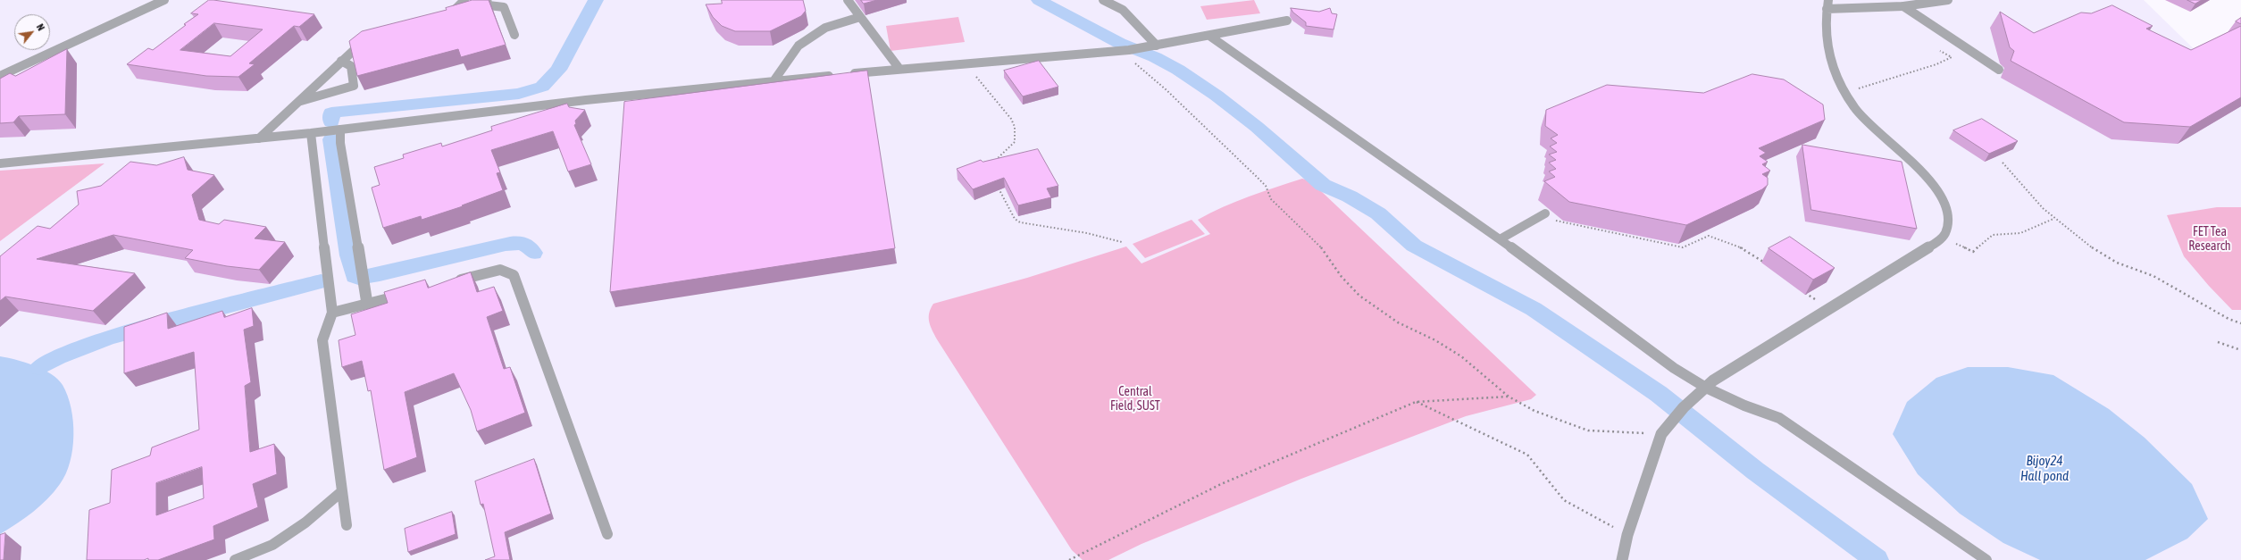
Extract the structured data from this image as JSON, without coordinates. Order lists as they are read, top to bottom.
{
  "water": ["Bijoy24 Hall pond"],
  "parks": ["FET Tea Research", "Central Field, SUST"],
  "north": "top right"
}
